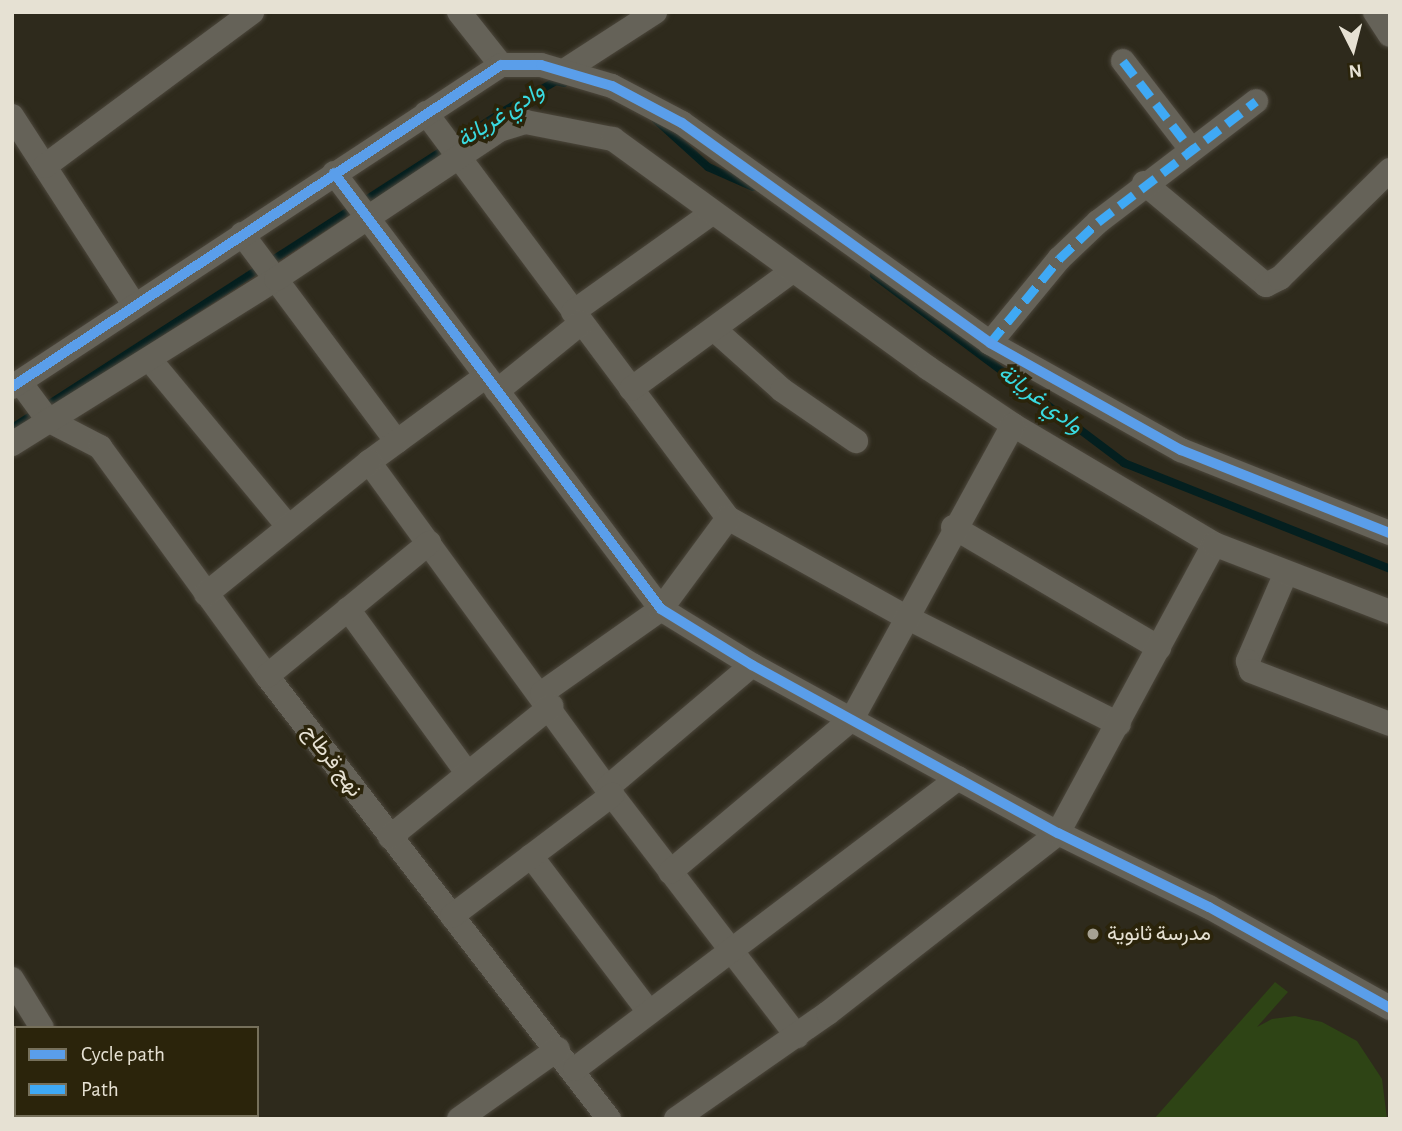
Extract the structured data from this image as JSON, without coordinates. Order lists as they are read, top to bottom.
{
  "streets": {
    "street": ["نهج قرطاج"]
  },
  "water": ["وادي غريانة"],
  "places": ["مدرسة ثانوية"],
  "legend": ["Cycle path", "Path"],
  "north": "bottom"
}
